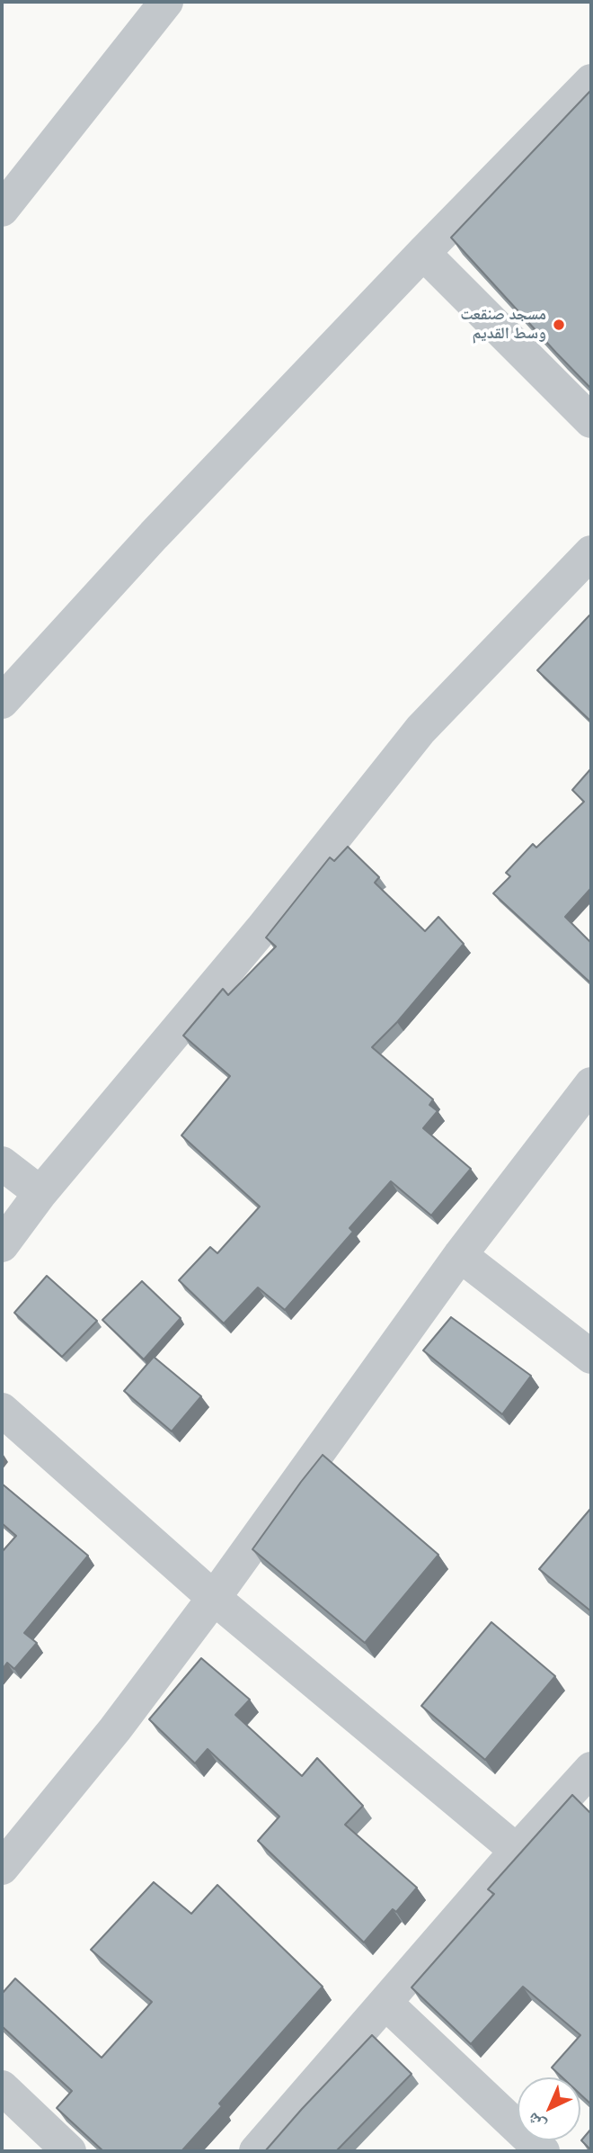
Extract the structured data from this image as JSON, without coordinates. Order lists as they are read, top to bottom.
{
  "places": ["مسجد صنقعت وسط القديم"],
  "north": "bottom left"
}
